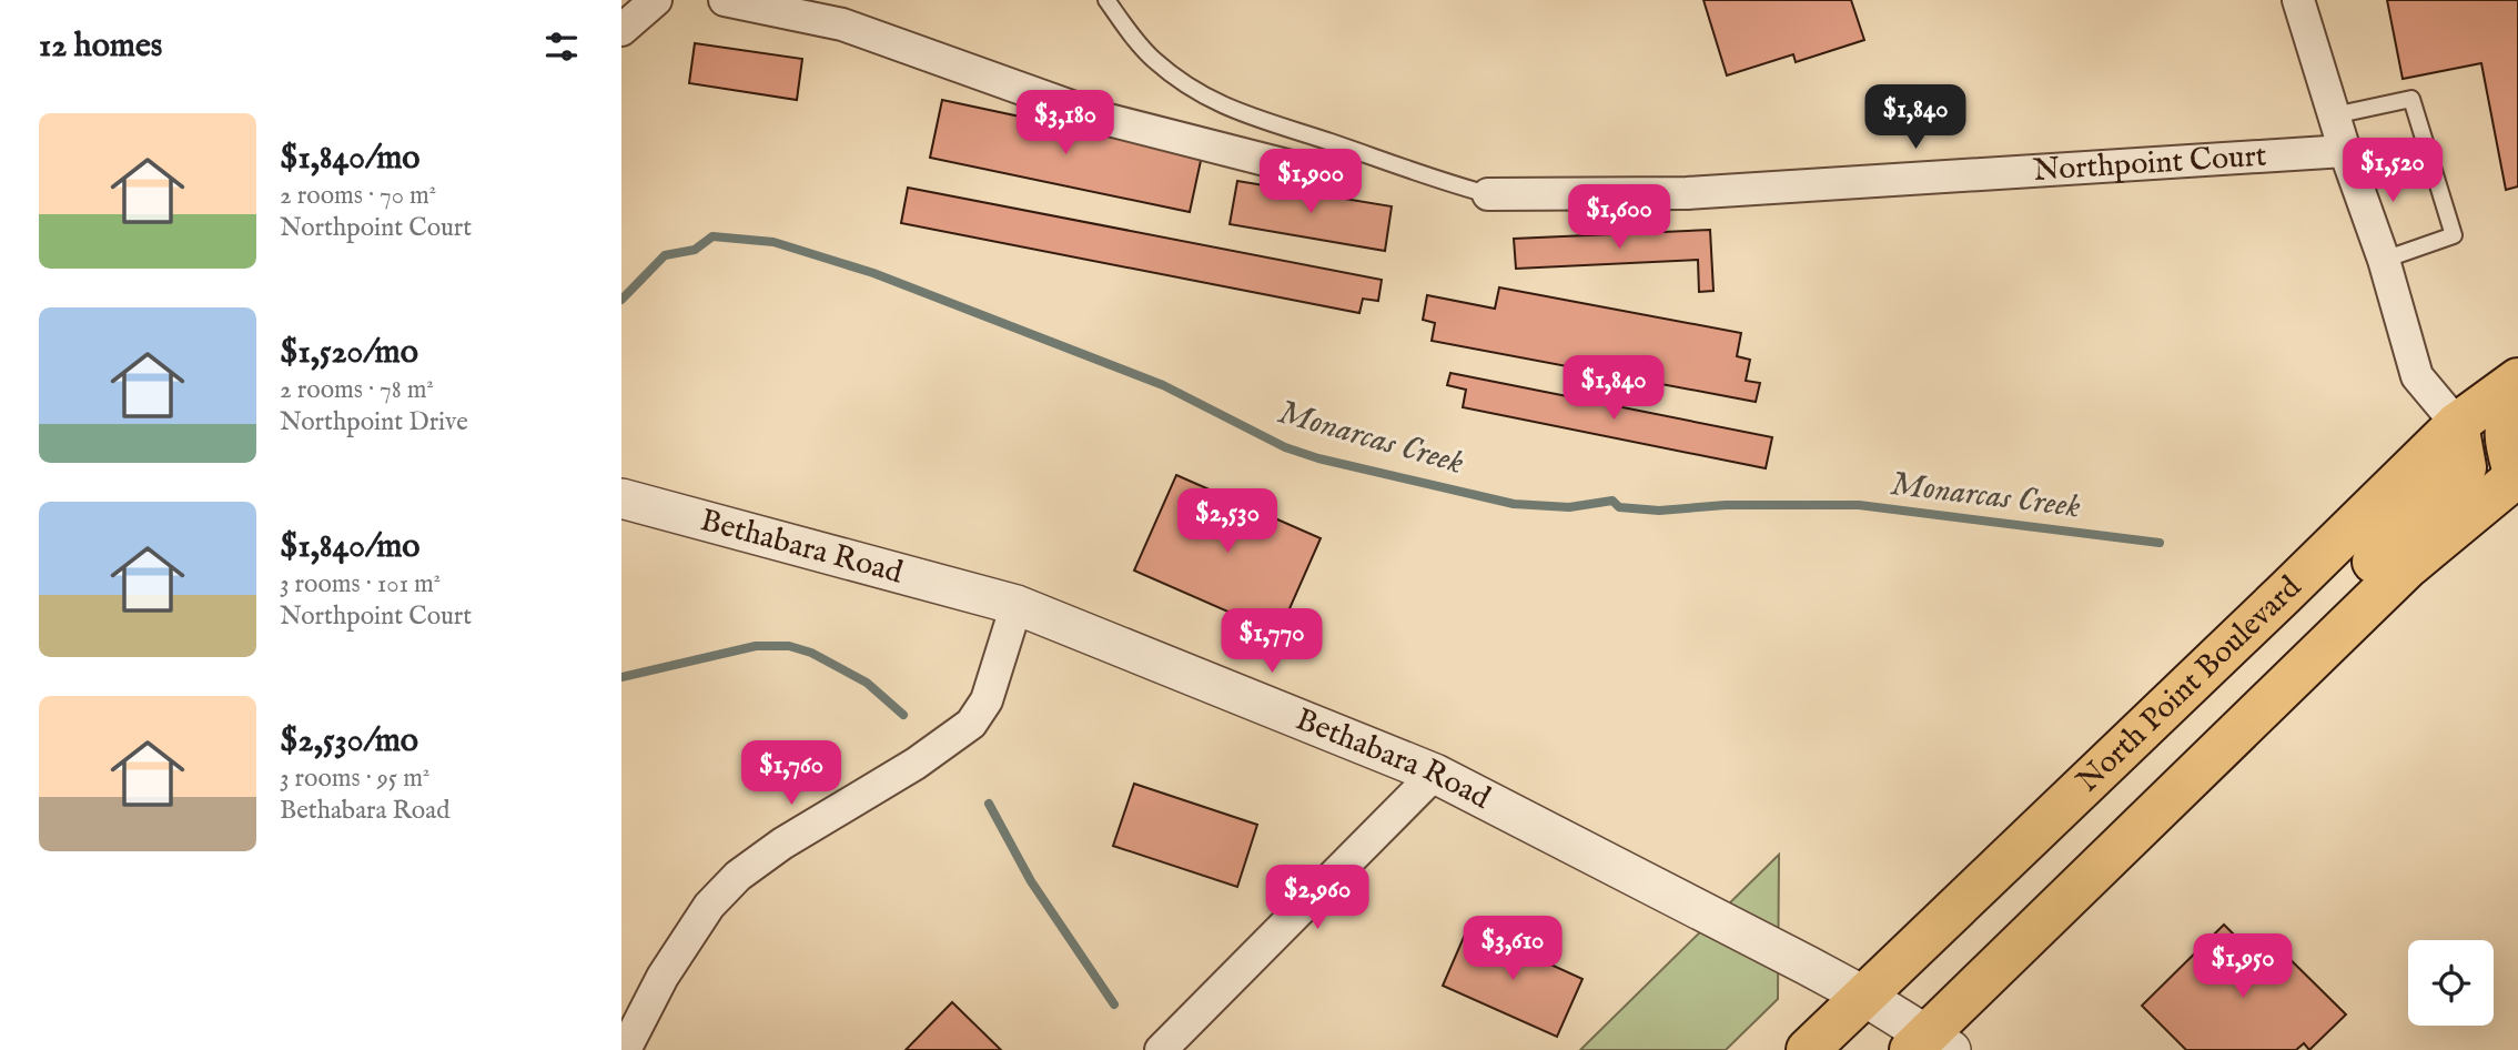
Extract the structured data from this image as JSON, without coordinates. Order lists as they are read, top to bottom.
{
  "streets": {
    "main road": ["North Point Boulevard"],
    "street": ["Northpoint Court", "Bethabara Road"]
  },
  "crossings": [
    ["Bethabara Road", "North Point Boulevard"]
  ],
  "water": ["Monarcas Creek"],
  "page": {
    "heading": "12 homes",
    "price": [
      "$1,840",
      "$3,180",
      "$1,520",
      "$1,900",
      "$1,600",
      "$1,840",
      "$2,530",
      "$1,770",
      "$1,760",
      "$2,960",
      "$3,610",
      "$1,950"
    ],
    "list": [
      {
        "name": "$1,840/mo",
        "note": "2 rooms · 70 m² · Northpoint Court"
      },
      {
        "name": "$1,520/mo",
        "note": "2 rooms · 78 m² · Northpoint Drive"
      },
      {
        "name": "$1,840/mo",
        "note": "3 rooms · 101 m² · Northpoint Court"
      },
      {
        "name": "$2,530/mo",
        "note": "3 rooms · 95 m² · Bethabara Road"
      }
    ]
  }
}
